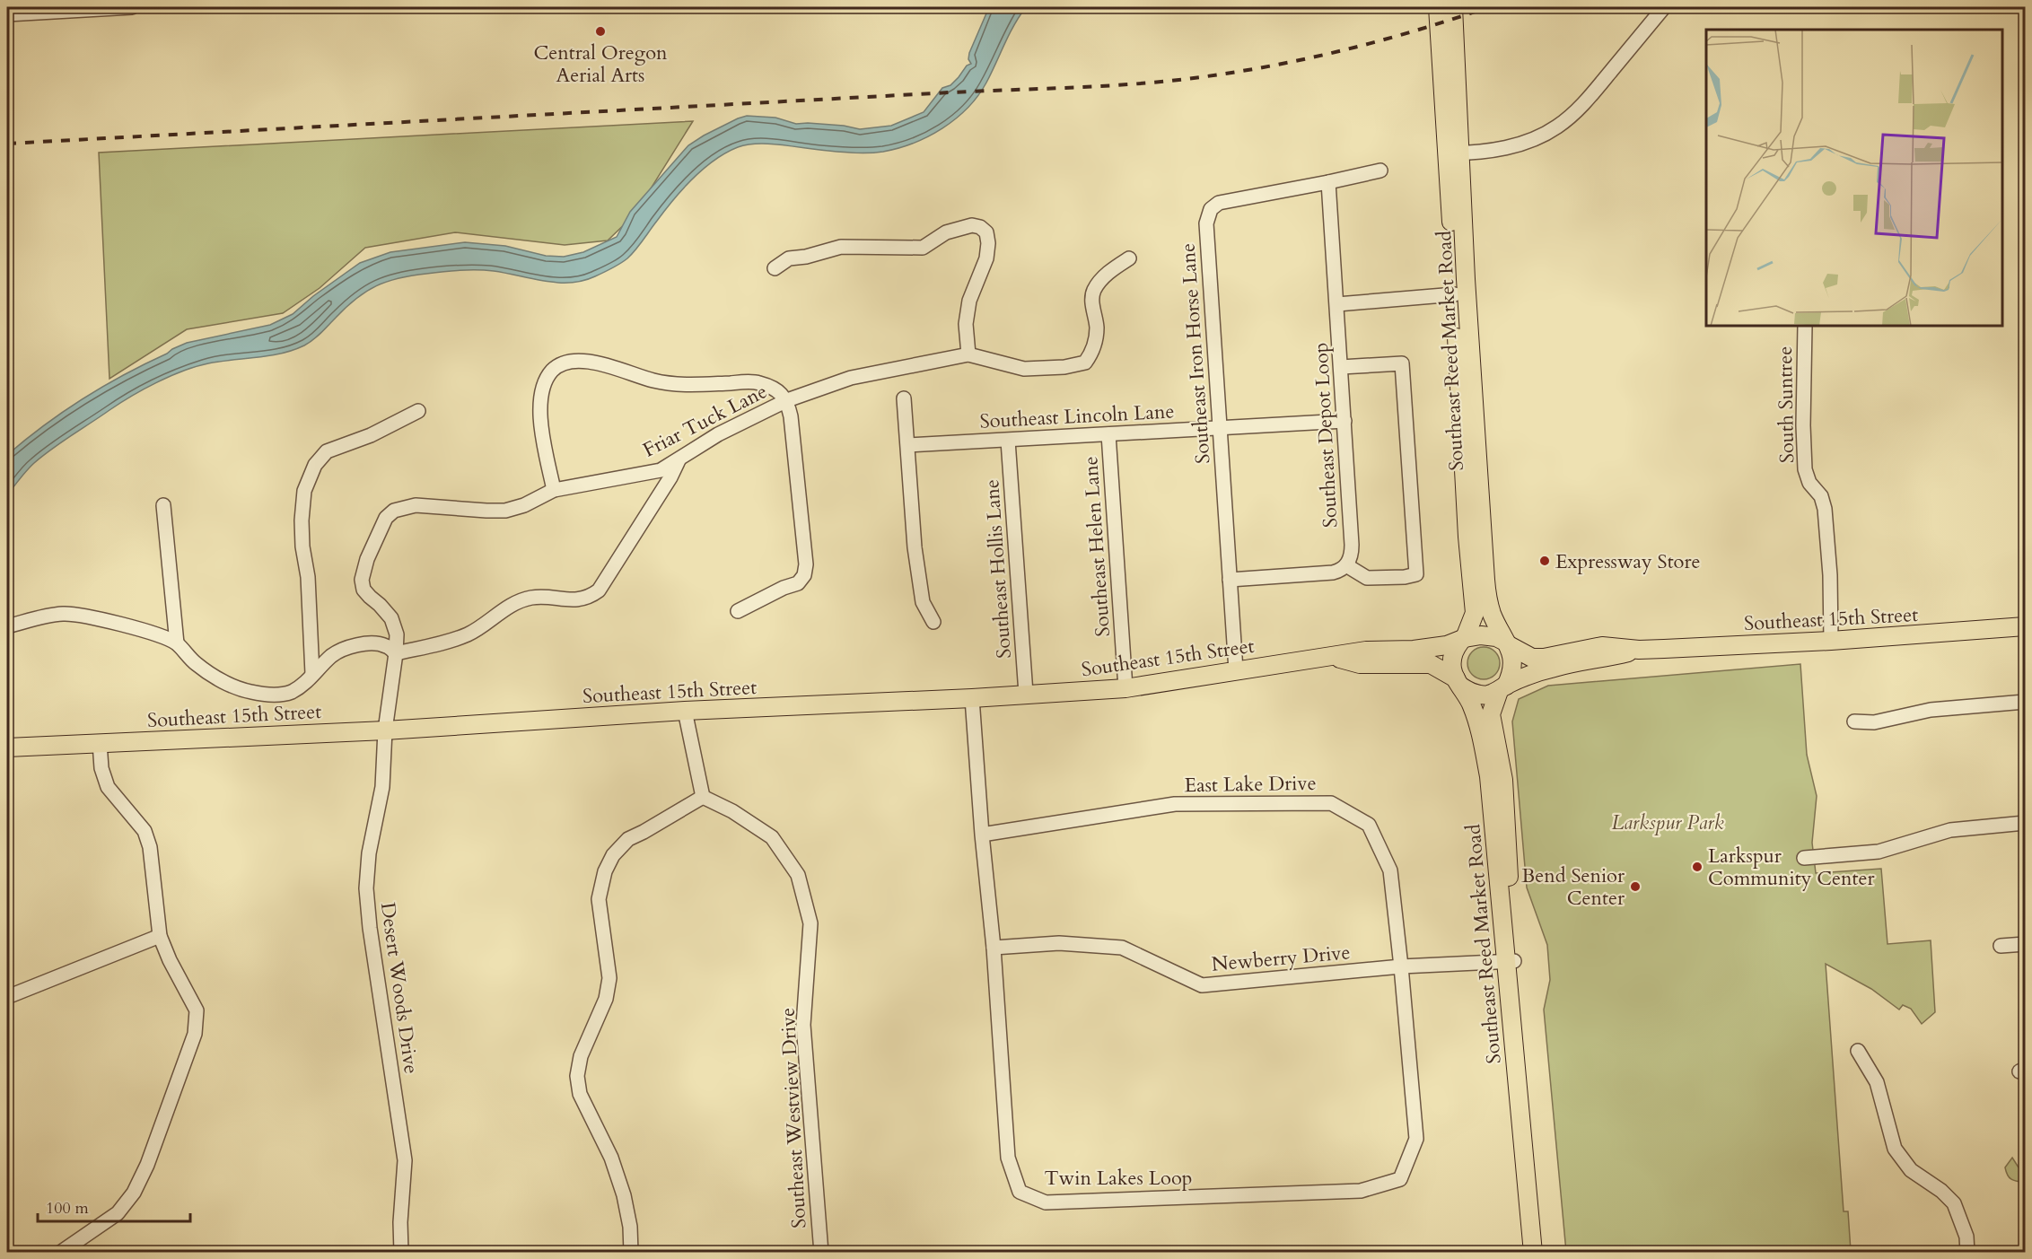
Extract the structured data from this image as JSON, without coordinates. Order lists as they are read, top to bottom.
{
  "streets": {
    "main road": ["Southeast Reed Market Road", "Southeast 15th Street"],
    "street": [
      "Southeast Iron Horse Lane",
      "South Suntree",
      "Southeast Lincoln Lane",
      "Friar Tuck Lane",
      "Southeast Depot Loop",
      "Southeast Helen Lane",
      "Southeast Hollis Lane",
      "East Lake Drive",
      "Newberry Drive",
      "Desert Woods Drive",
      "Southeast Westview Drive",
      "Twin Lakes Loop"
    ]
  },
  "crossings": [
    ["Southeast Reed Market Road", "Southeast 15th Street"],
    ["Southeast Reed Market Road", "Newberry Drive"],
    ["Southeast Iron Horse Lane", "Southeast Lincoln Lane"],
    ["Southeast Iron Horse Lane", "Southeast Depot Loop"],
    ["Southeast Iron Horse Lane", "Southeast 15th Street"],
    ["South Suntree", "Southeast 15th Street"],
    ["Southeast Lincoln Lane", "Southeast Depot Loop"],
    ["Southeast Lincoln Lane", "Southeast Helen Lane"],
    ["Southeast Lincoln Lane", "Southeast Hollis Lane"],
    ["Friar Tuck Lane", "Southeast 15th Street"],
    ["Friar Tuck Lane", "Desert Woods Drive"],
    ["Southeast Helen Lane", "Southeast 15th Street"],
    ["Southeast Hollis Lane", "Southeast 15th Street"],
    ["Southeast 15th Street", "Desert Woods Drive"],
    ["Southeast 15th Street", "Twin Lakes Loop"],
    ["East Lake Drive", "Newberry Drive"],
    ["East Lake Drive", "Twin Lakes Loop"],
    ["Newberry Drive", "Twin Lakes Loop"]
  ],
  "parks": ["Larkspur Park"],
  "places": [
    "Central Oregon Aerial Arts",
    "Expressway Store",
    "Larkspur Community Center",
    "Bend Senior Center"
  ],
  "scale_bar": "100 m"
}
